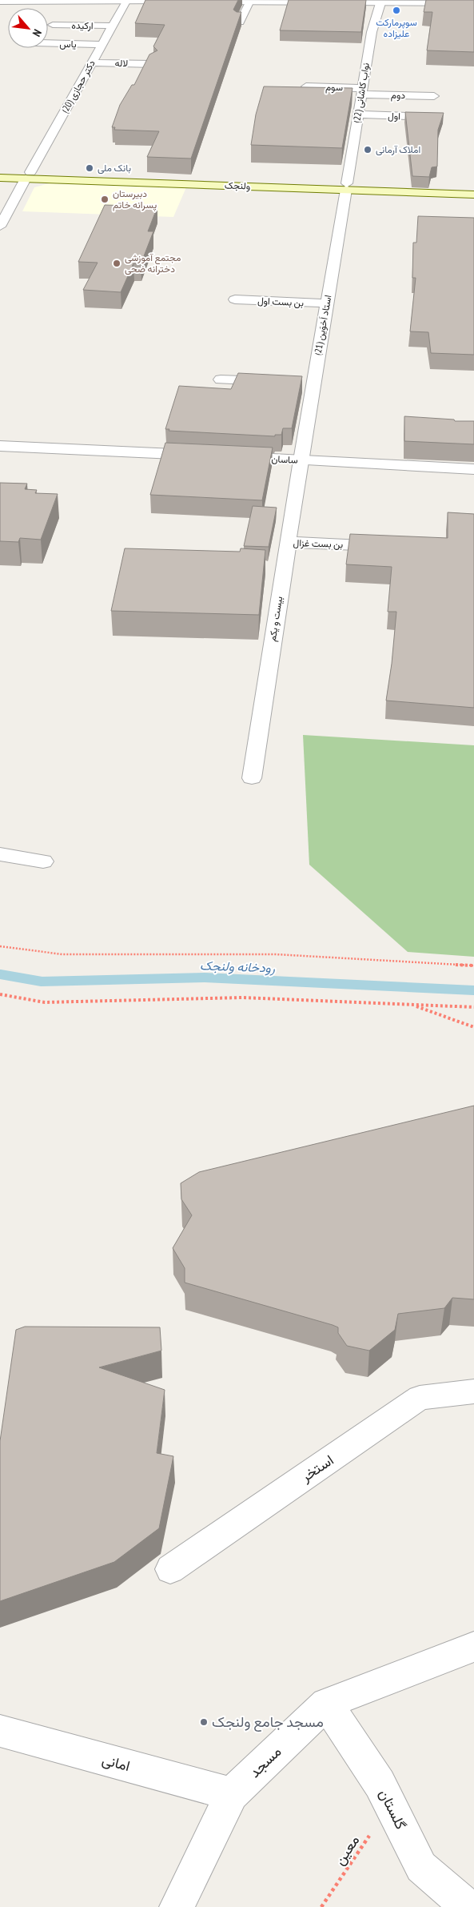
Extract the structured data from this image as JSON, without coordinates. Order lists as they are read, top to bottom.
{
  "streets": {
    "main road": ["ولنجک"],
    "street": [
      "ارکیده",
      "یاس",
      "لاله",
      "دکتر حجازی (20)",
      "سوم",
      "نواب کاشانی (22)",
      "دوم",
      "اول",
      "بن بست اول",
      "استاد اَخوَين (21)",
      "ساسان",
      "بن بست غزال",
      "بیست و یکم",
      "استخر",
      "مسجد",
      "امانی",
      "گلستان"
    ],
    "path": ["معین"]
  },
  "crossings": [
    ["ارکیده", "دکتر حجازی (20)"],
    ["یاس", "دکتر حجازی (20)"],
    ["لاله", "دکتر حجازی (20)"],
    ["دکتر حجازی (20)", "ولنجک"],
    ["سوم", "نواب کاشانی (22)"],
    ["سوم", "دوم"],
    ["نواب کاشانی (22)", "دوم"],
    ["نواب کاشانی (22)", "اول"],
    ["نواب کاشانی (22)", "ولنجک"],
    ["نواب کاشانی (22)", "استاد اَخوَين (21)"],
    ["ولنجک", "استاد اَخوَين (21)"],
    ["بن بست اول", "استاد اَخوَين (21)"],
    ["استاد اَخوَين (21)", "ساسان"],
    ["استاد اَخوَين (21)", "بیست و یکم"],
    ["ساسان", "بیست و یکم"],
    ["بن بست غزال", "بیست و یکم"],
    ["مسجد", "امانی"],
    ["مسجد", "گلستان"],
    ["گلستان", "معین"]
  ],
  "water": ["رودخانه ولنجک"],
  "places": [
    "سوپرمارکت علیزاده",
    "املاک آرمانی",
    "بانک ملی",
    "دبیرستان پسرانه خاتم",
    "مجتمع آموزشی دخترانه ضحی",
    "مسجد جامع ولنجک"
  ],
  "north": "bottom right"
}
